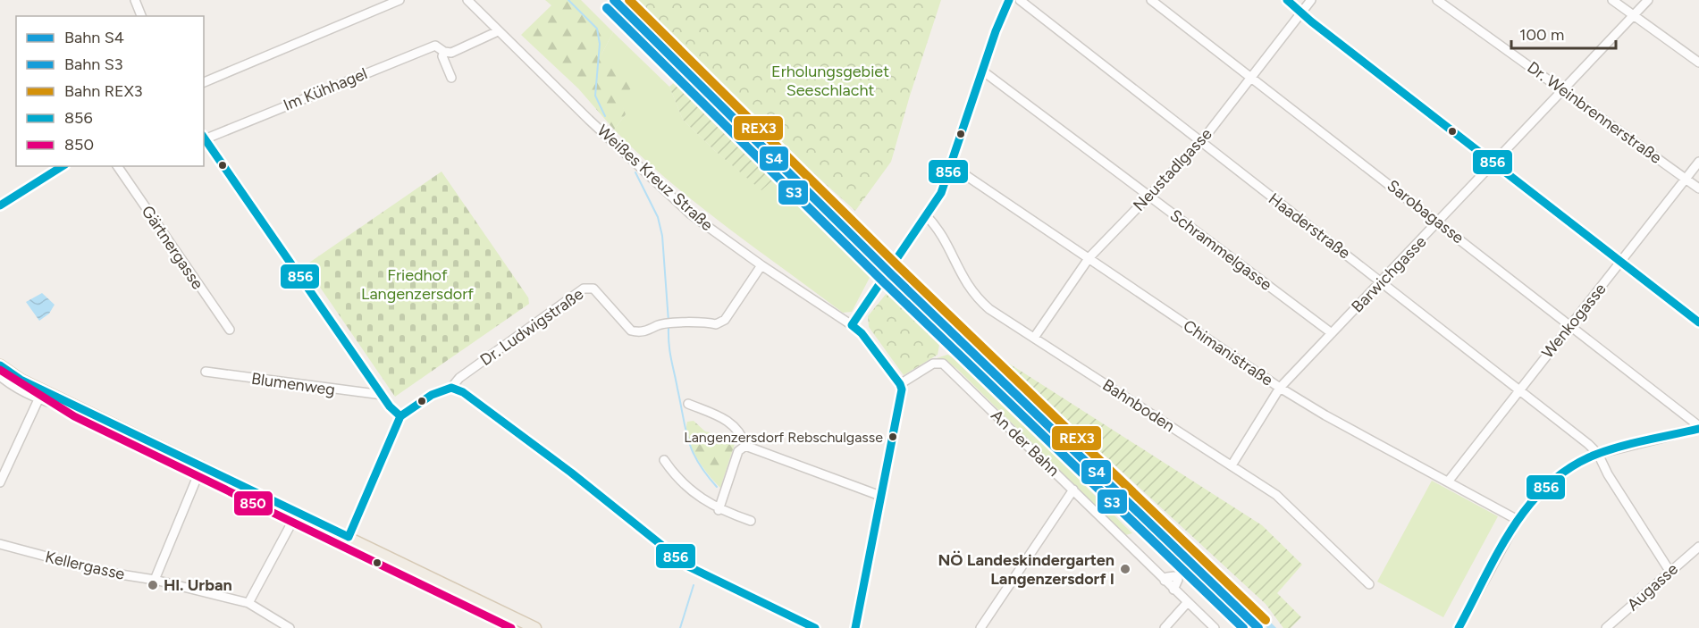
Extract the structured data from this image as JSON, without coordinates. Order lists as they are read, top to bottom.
{
  "streets": {
    "street": [
      "Im Kühhagel",
      "Dr. Weinbrennerstraße",
      "Neustadlgasse",
      "Weißes Kreuz Straße",
      "Sarobagasse",
      "Haaderstraße",
      "Gärtnergasse",
      "Schrammelgasse",
      "Barwichgasse",
      "Wenkogasse",
      "Dr. Ludwigstraße",
      "Chimanistraße",
      "Blumenweg",
      "Bahnboden",
      "An der Bahn",
      "Kellergasse",
      "Augasse"
    ]
  },
  "crossings": [
    ["Im Kühhagel", "Weißes Kreuz Straße"],
    ["Dr. Weinbrennerstraße", "Barwichgasse"],
    ["Dr. Weinbrennerstraße", "Wenkogasse"],
    ["Neustadlgasse", "Sarobagasse"],
    ["Neustadlgasse", "Haaderstraße"],
    ["Neustadlgasse", "Schrammelgasse"],
    ["Neustadlgasse", "Chimanistraße"],
    ["Neustadlgasse", "Bahnboden"],
    ["Weißes Kreuz Straße", "An der Bahn"],
    ["Sarobagasse", "Barwichgasse"],
    ["Sarobagasse", "Wenkogasse"],
    ["Haaderstraße", "Barwichgasse"],
    ["Haaderstraße", "Wenkogasse"],
    ["Schrammelgasse", "Barwichgasse"],
    ["Barwichgasse", "Chimanistraße"],
    ["Barwichgasse", "Bahnboden"],
    ["Wenkogasse", "Chimanistraße"]
  ],
  "parks": ["Erholungsgebiet Seeschlacht", "Friedhof Langenzersdorf"],
  "places": ["Langenzersdorf Rebschulgasse", "NÖ Landeskindergarten Langenzersdorf I", "Hl. Urban"],
  "lines": [
    "rail line S4",
    "rail line REX3",
    "transit line 856",
    "rail line S3",
    "transit line 850"
  ],
  "legend": [
    "Bahn S4",
    "Bahn S3",
    "Bahn REX3",
    "856",
    "850"
  ],
  "scale_bar": "100 m"
}
